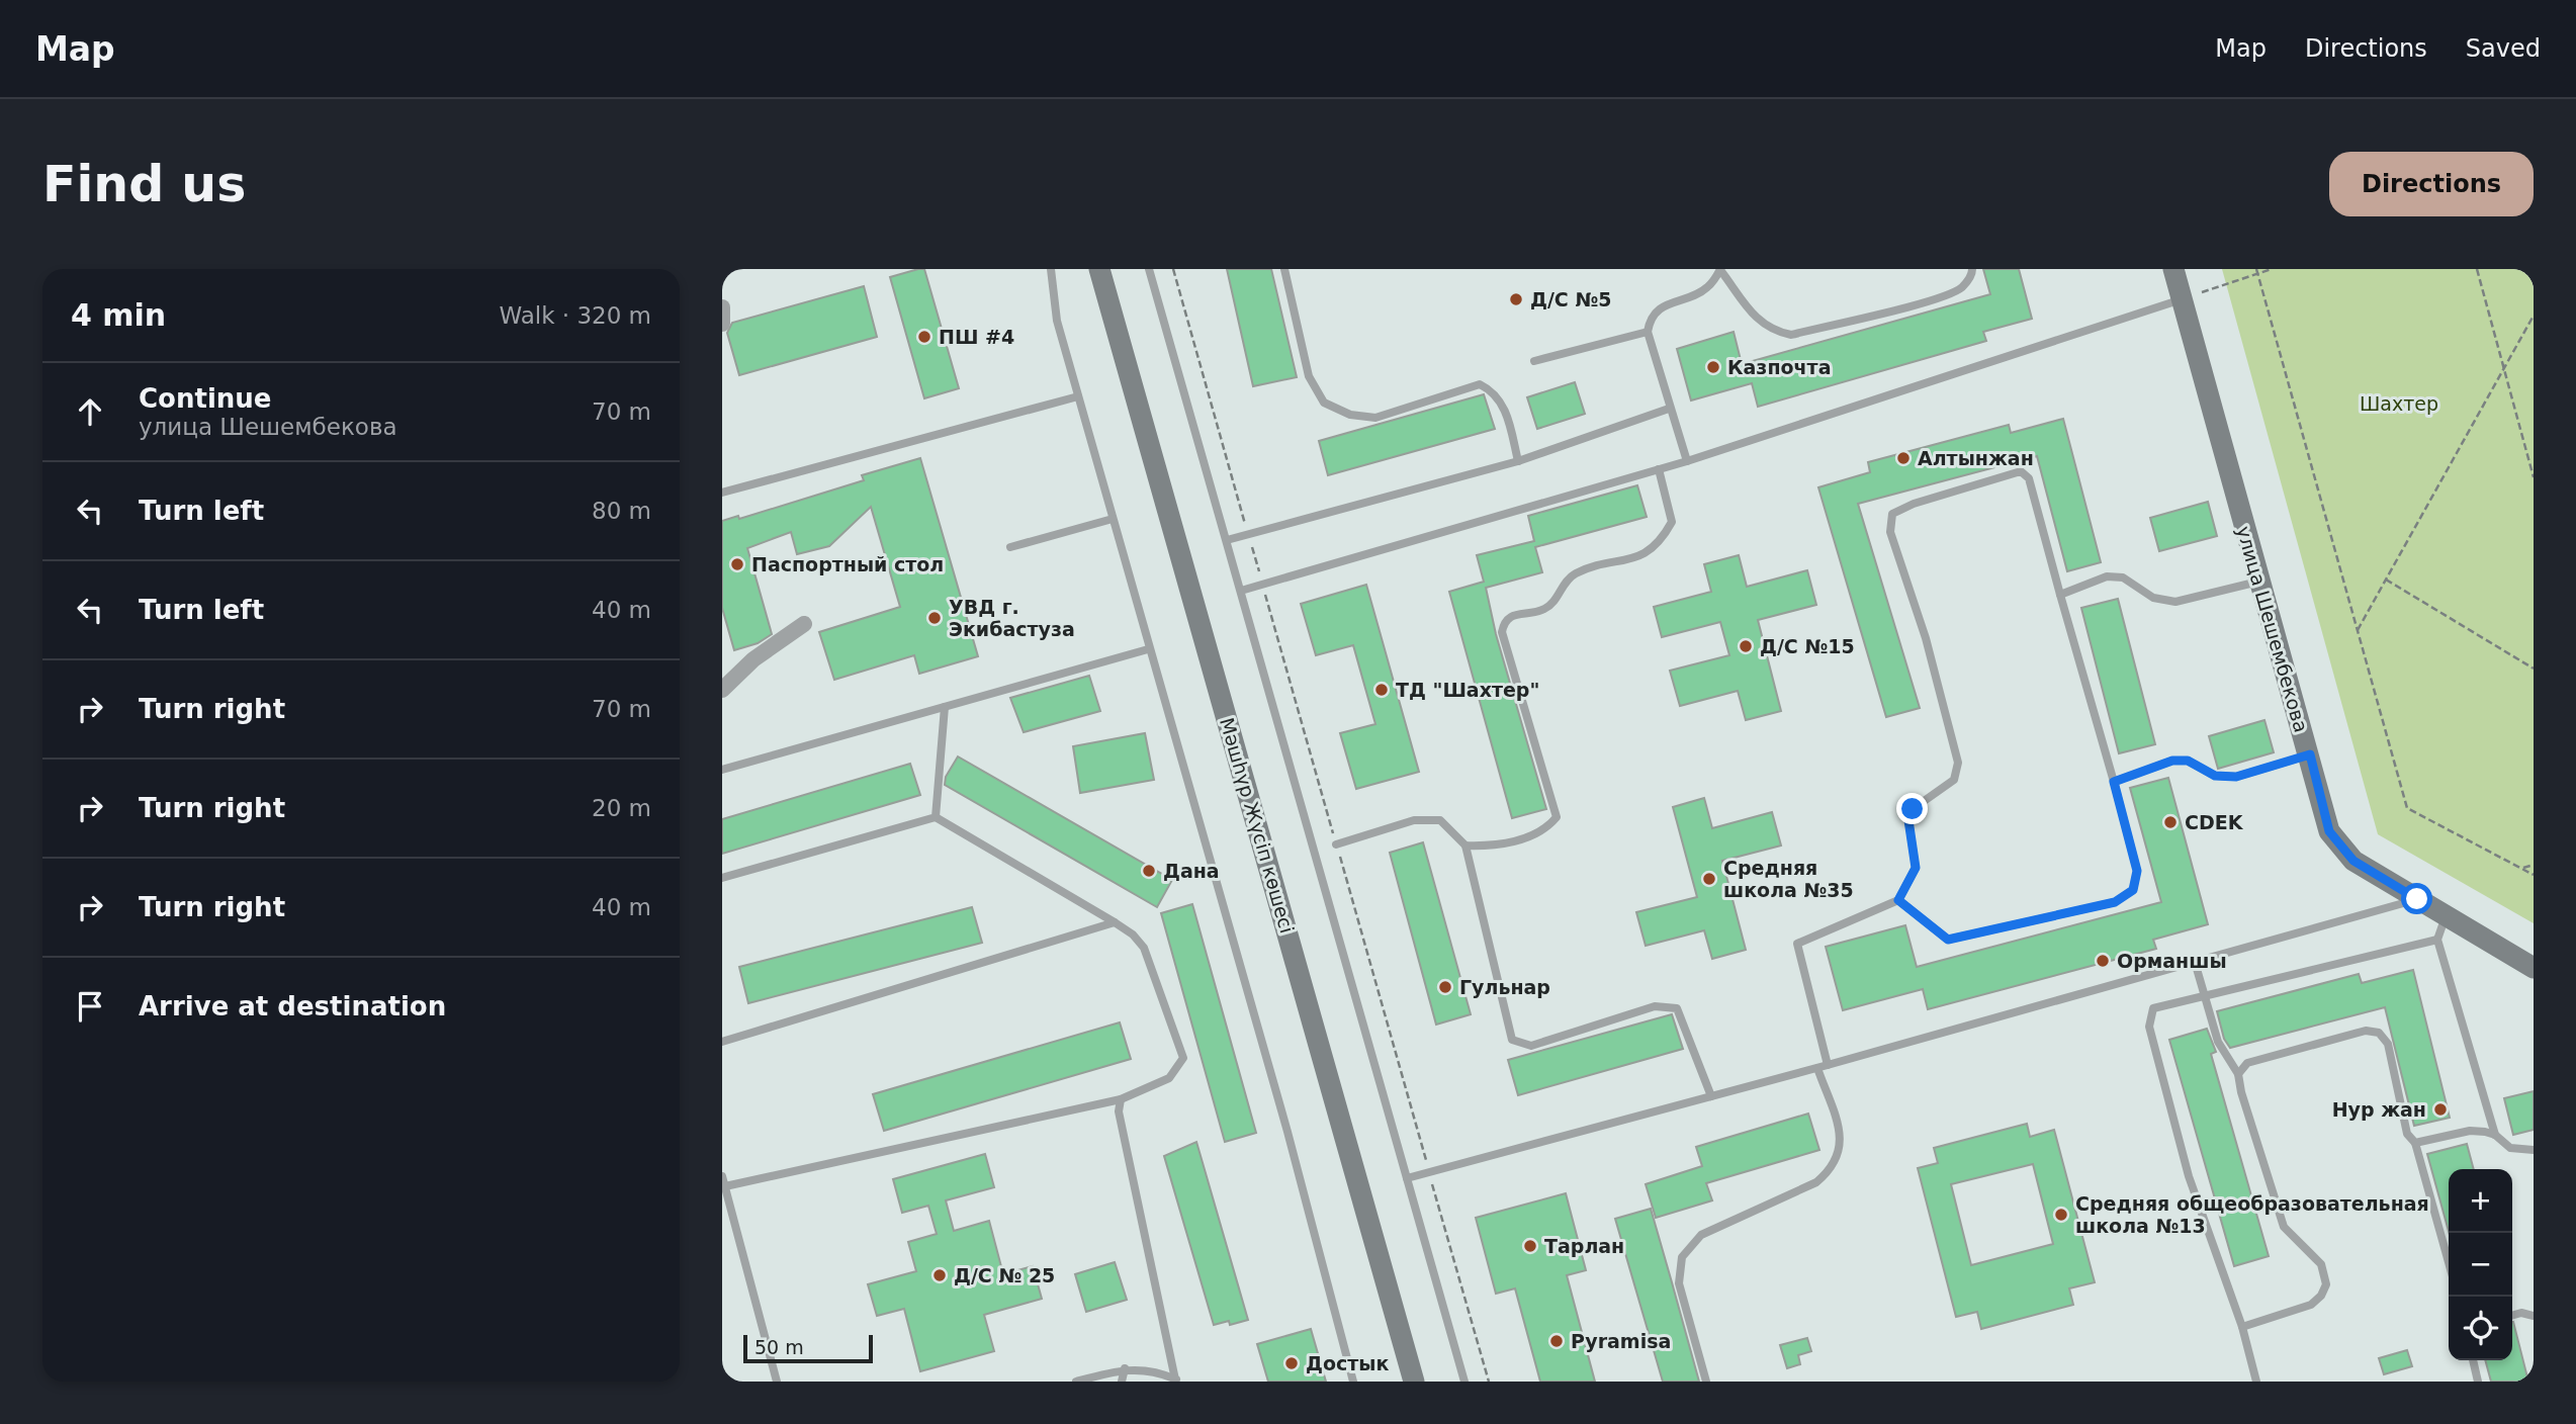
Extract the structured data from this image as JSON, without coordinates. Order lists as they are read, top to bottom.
{
  "streets": {
    "main road": ["улица Шешембекова", "Мәшһүр Жүсіп көшесі"]
  },
  "parks": ["Шахтер"],
  "places": [
    "Д/С №5",
    "ПШ #4",
    "Казпочта",
    "Алтынжан",
    "Паспортный стол",
    "УВД г. Экибастуза",
    "Д/С №15",
    "ТД \"Шахтер\"",
    "CDEK",
    "Дана",
    "Средняя школа №35",
    "Орманшы",
    "Гульнар",
    "Нур жан",
    "Средняя общеобразовательная школа №13",
    "Тарлан",
    "Д/С № 25",
    "Pyramisa",
    "Достык"
  ],
  "scale_bar": "50 m",
  "page": {
    "header": "Map",
    "nav": ["Map", "Directions", "Saved"],
    "buttons": "Directions",
    "title": "Find us",
    "heading": ["4 min", "Walk · 320 m"],
    "list": [
      ["Continue", "улица Шешембекова", "70 m"],
      ["Turn left", "80 m"],
      ["Turn left", "40 m"],
      ["Turn right", "70 m"],
      ["Turn right", "20 m"],
      ["Turn right", "40 m"],
      "Arrive at destination"
    ],
    "map_buttons": ["+", "−"],
    "scale": "50 m"
  }
}
